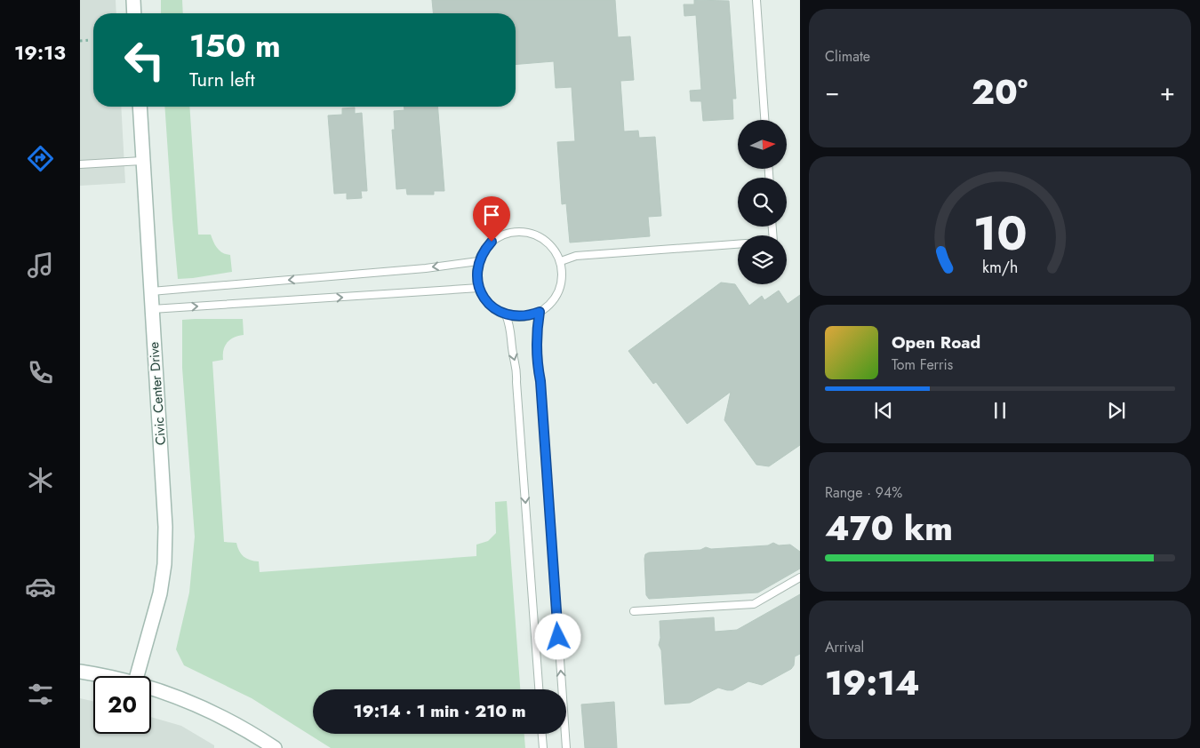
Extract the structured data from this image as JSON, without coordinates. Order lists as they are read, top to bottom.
{
  "streets": {
    "street": ["Civic Center Drive"]
  },
  "north": "right",
  "page": {
    "tabs": "19:13",
    "tile": [
      "Climate",
      ["Range · 94%", "470 km"],
      ["Arrival", "19:14"]
    ],
    "turn": ["150 m", "Turn left"],
    "heat": ["−", "20°", "+"],
    "song": ["Open Road", "Tom Ferris"],
    "limit": "20",
    "trip": "19:14 · 1 min · 210 m",
    "gauge": ["10", "km/h"]
  }
}
